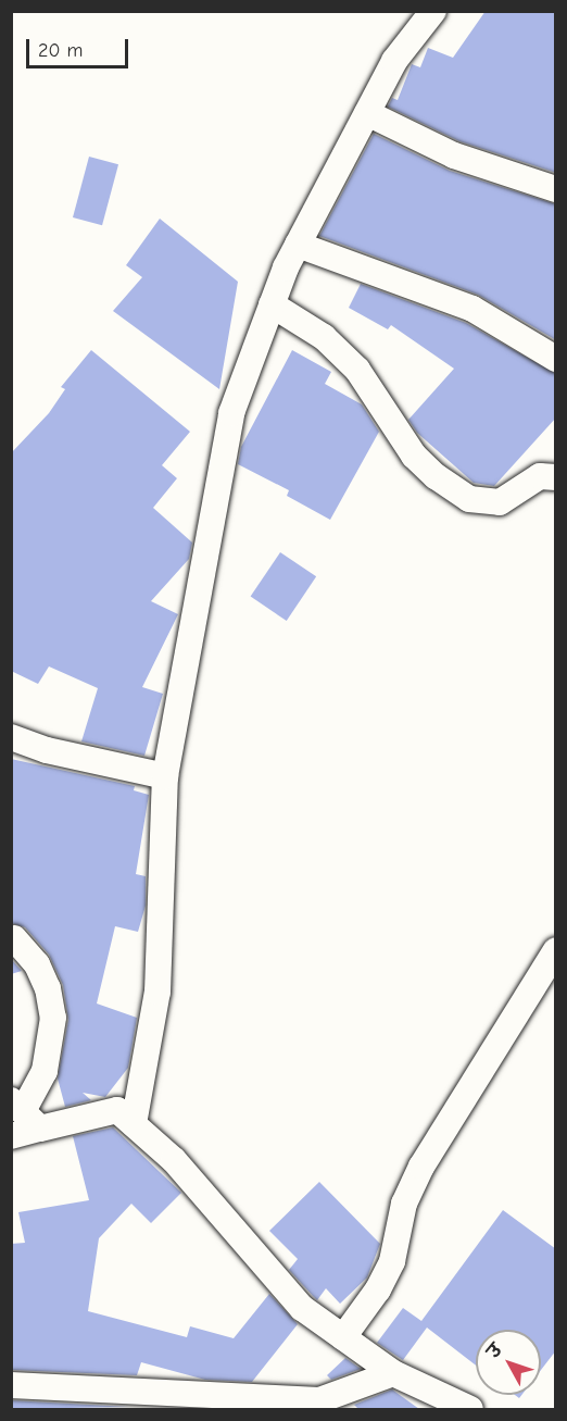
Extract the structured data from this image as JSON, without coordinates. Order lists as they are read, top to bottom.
{
  "scale_bar": "20 m",
  "north": "top left"
}
